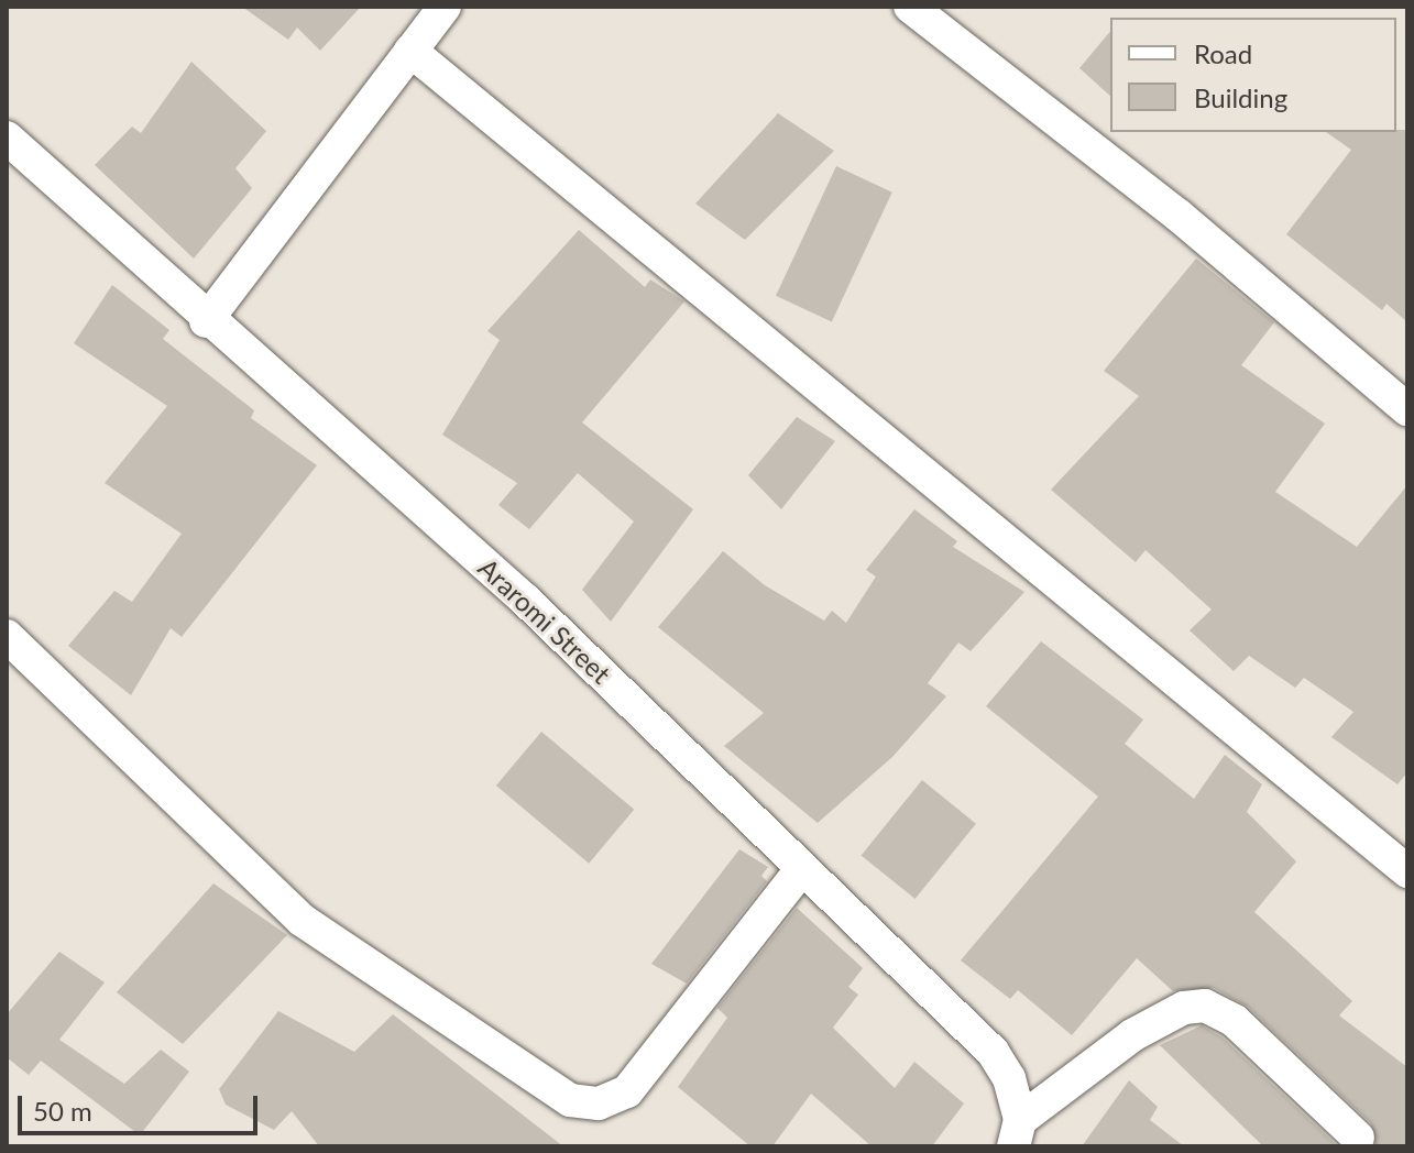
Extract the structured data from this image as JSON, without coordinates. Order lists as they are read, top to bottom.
{
  "streets": {
    "street": ["Araromi Street"]
  },
  "legend": ["Road", "Building"],
  "scale_bar": "50 m"
}
